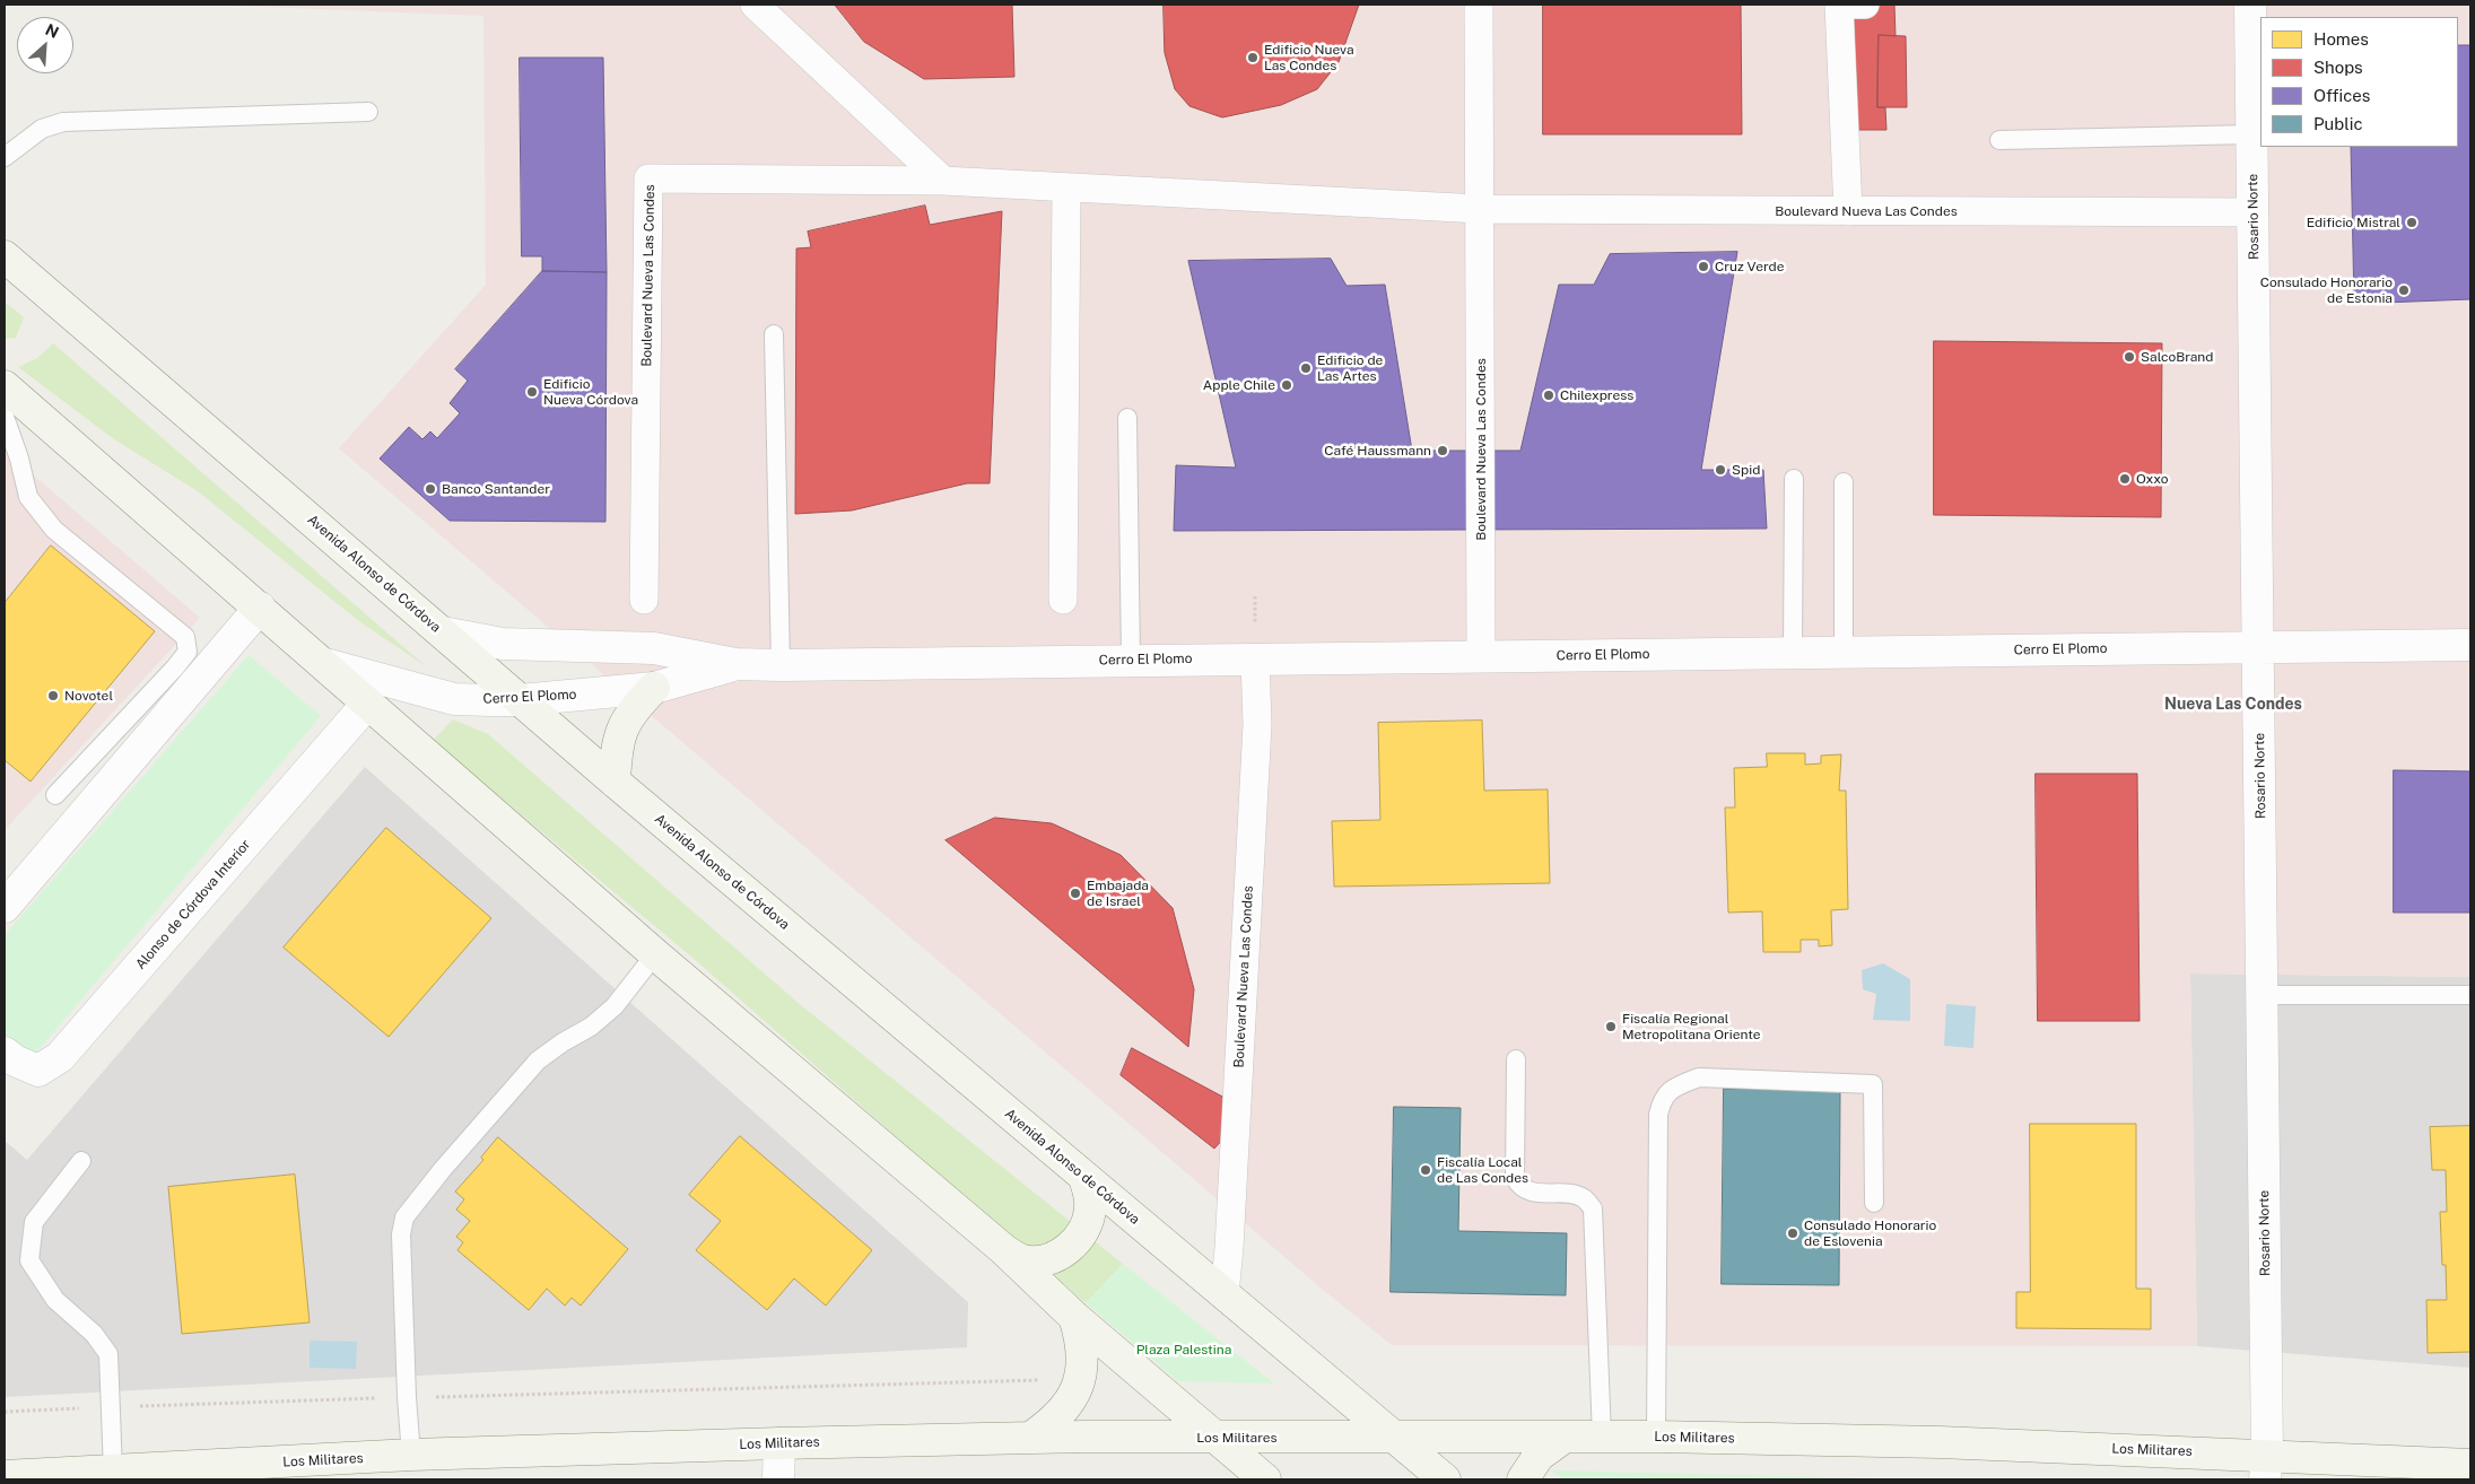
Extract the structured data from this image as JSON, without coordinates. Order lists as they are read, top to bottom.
{
  "streets": {
    "main road": ["Avenida Alonso de Córdova", "Los Militares"],
    "street": [
      "Boulevard Nueva Las Condes",
      "Rosario Norte",
      "Cerro El Plomo",
      "Alonso de Córdova Interior"
    ]
  },
  "crossings": [
    ["Boulevard Nueva Las Condes", "Rosario Norte"],
    ["Boulevard Nueva Las Condes", "Avenida Alonso de Córdova"],
    ["Boulevard Nueva Las Condes", "Cerro El Plomo"],
    ["Rosario Norte", "Cerro El Plomo"],
    ["Rosario Norte", "Los Militares"],
    ["Avenida Alonso de Córdova", "Cerro El Plomo"],
    ["Avenida Alonso de Córdova", "Los Militares"]
  ],
  "districts": ["Nueva Las Condes"],
  "parks": ["Plaza Palestina"],
  "places": [
    "Edificio Nueva Las Condes",
    "Edificio Mistral",
    "Cruz Verde",
    "Consulado Honorario de Estonia",
    "SalcoBrand",
    "Edificio de Las Artes",
    "Apple Chile",
    "Edificio Nueva Córdova",
    "Chilexpress",
    "Café Haussmann",
    "Spid",
    "Oxxo",
    "Banco Santander",
    "Novotel",
    "Embajada de Israel",
    "Fiscalía Regional Metropolitana Oriente",
    "Fiscalía Local de Las Condes",
    "Consulado Honorario de Eslovenia"
  ],
  "legend": [
    "Homes",
    "Shops",
    "Offices",
    "Public"
  ],
  "north": "top right"
}
